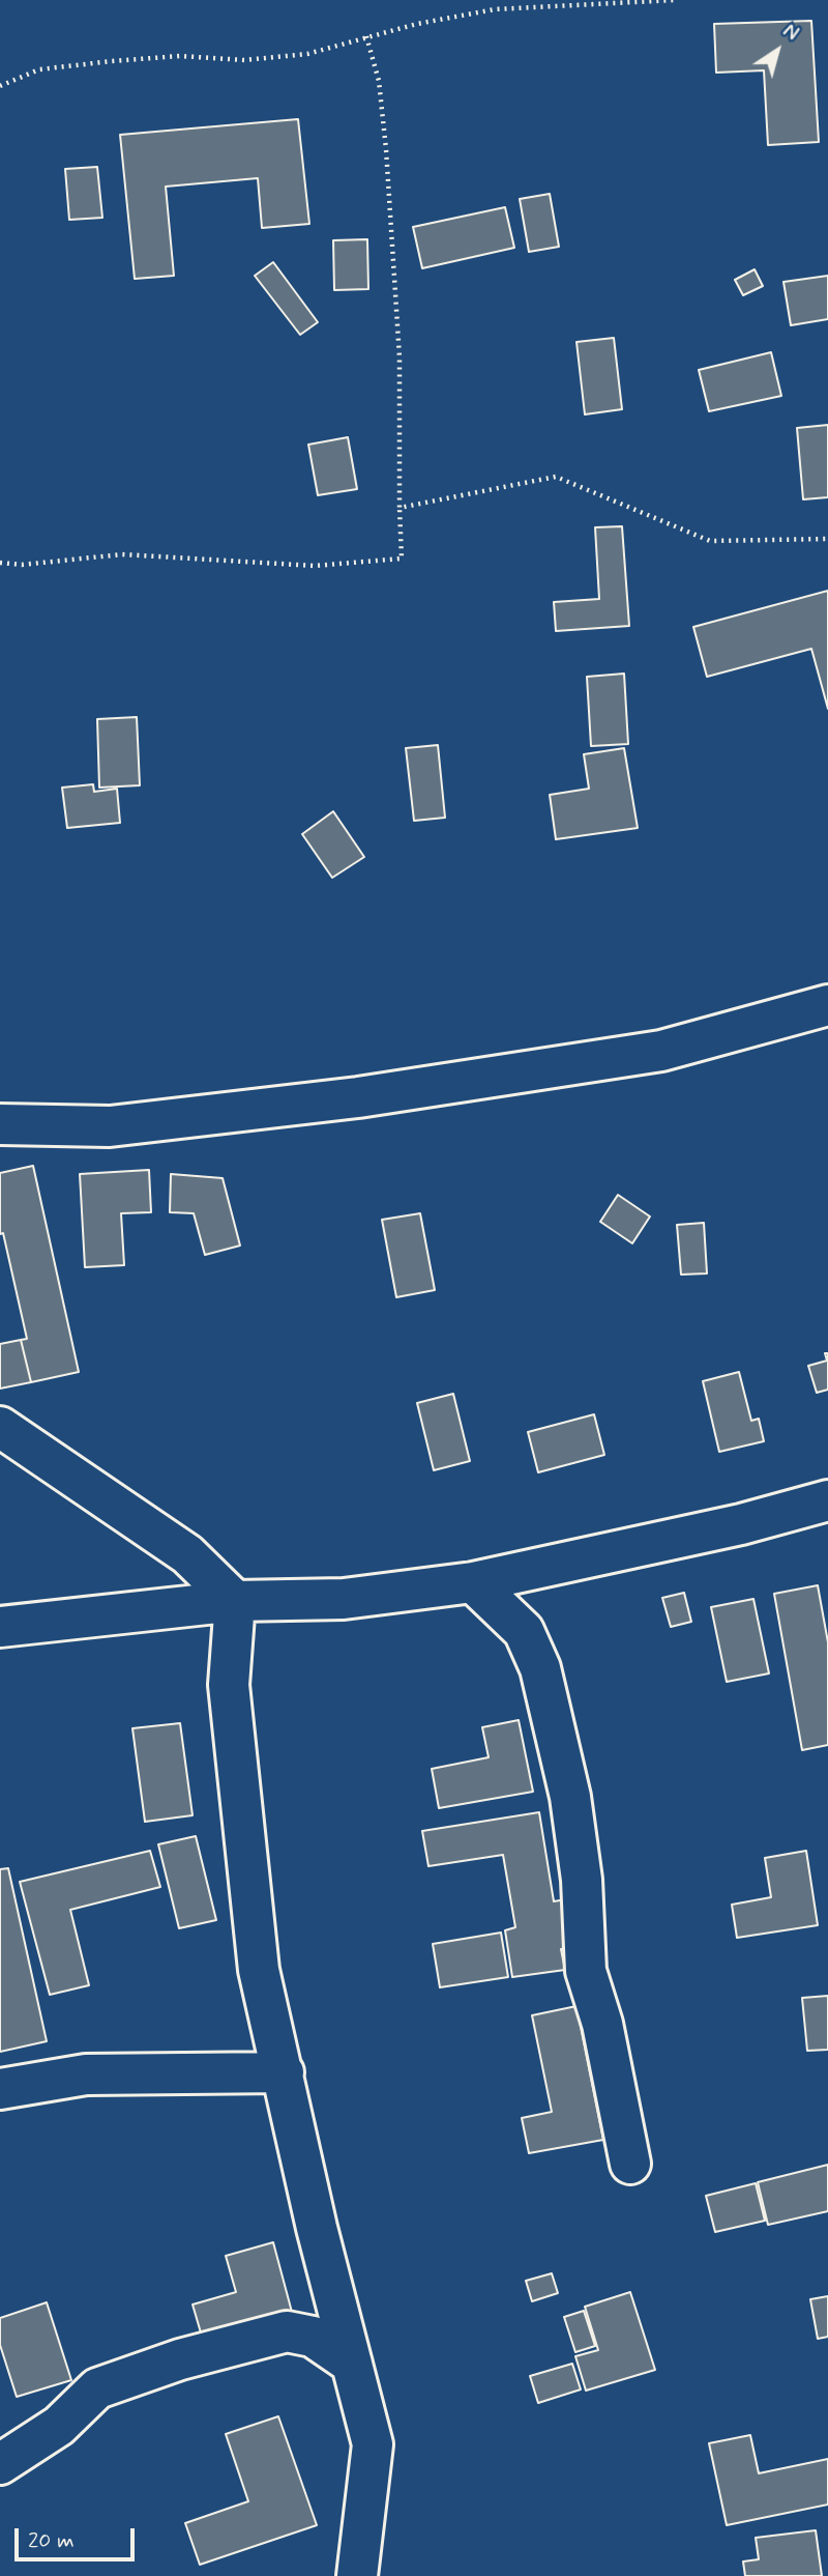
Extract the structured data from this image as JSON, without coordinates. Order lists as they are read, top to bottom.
{
  "scale_bar": "20 m",
  "north": "top right"
}
